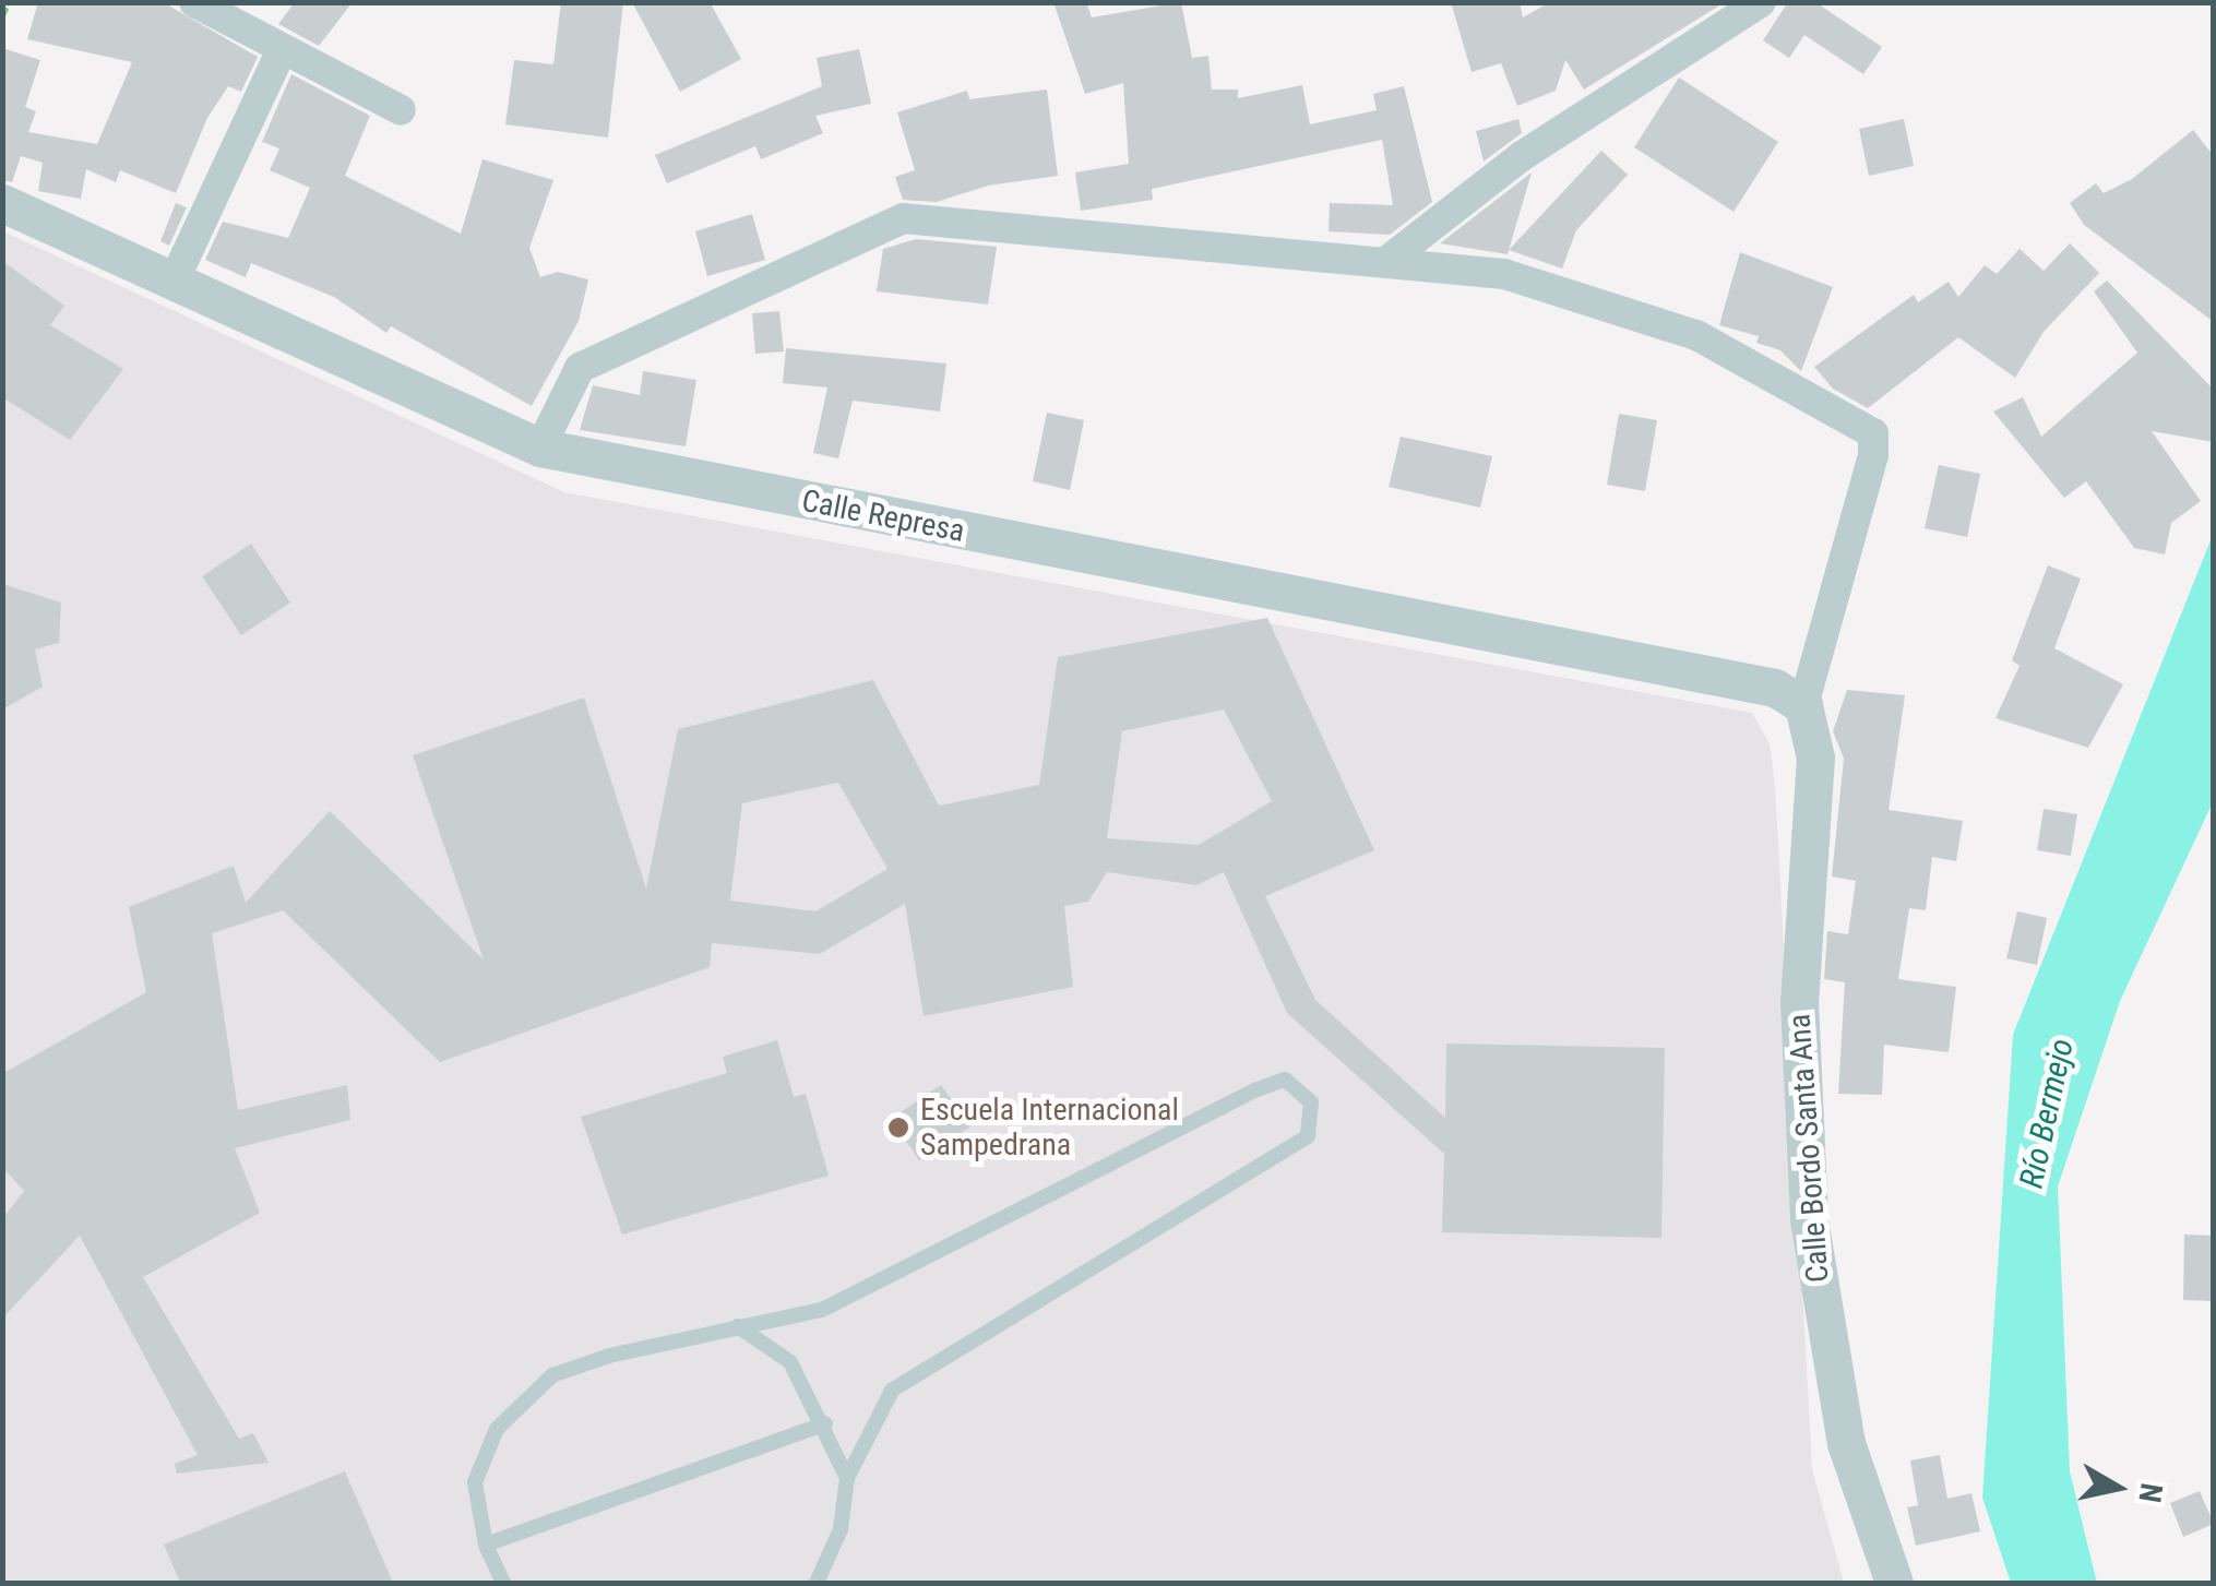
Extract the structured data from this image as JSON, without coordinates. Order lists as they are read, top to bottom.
{
  "streets": {
    "street": ["Calle Represa", "Calle Bordo Santa Ana"]
  },
  "crossings": [
    ["Calle Represa", "Calle Bordo Santa Ana"]
  ],
  "water": ["Río Bermejo"],
  "places": ["Escuela Internacional Sampedrana"],
  "north": "right"
}
